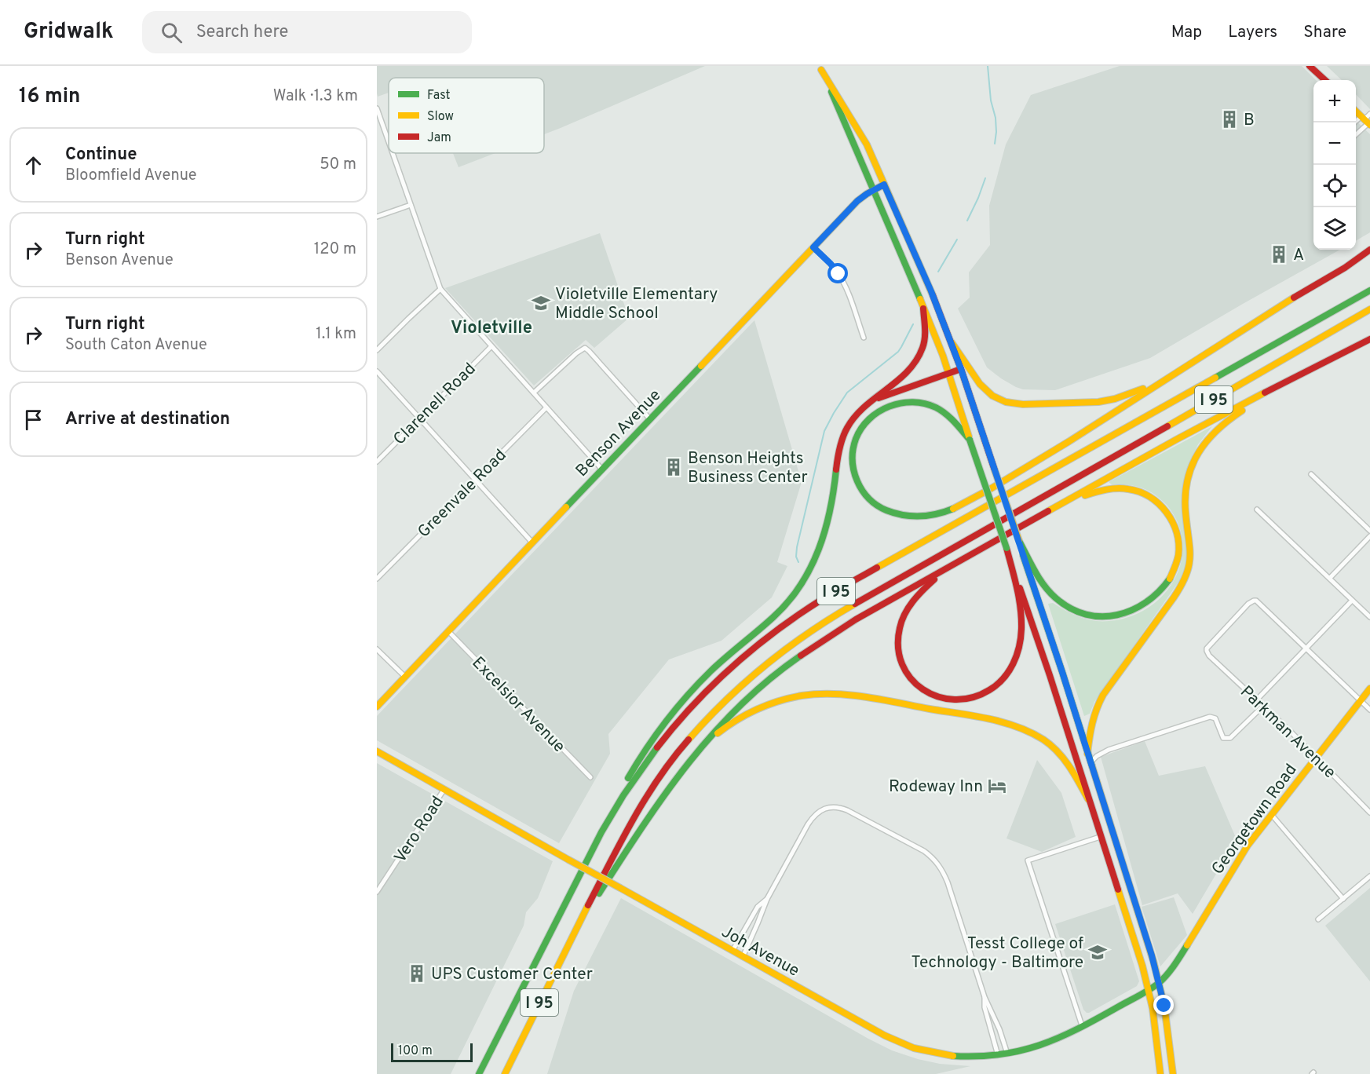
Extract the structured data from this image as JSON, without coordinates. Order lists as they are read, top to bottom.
{
  "streets": {
    "main road": [
      "I 95",
      "Benson Avenue",
      "Georgetown Road",
      "Joh Avenue"
    ],
    "street": [
      "Clarenell Road",
      "Greenvale Road",
      "Excelsior Avenue",
      "Parkman Avenue",
      "Vero Road"
    ]
  },
  "crossings": [
    ["Benson Avenue", "Excelsior Avenue"],
    ["Parkman Avenue", "Georgetown Road"],
    ["Georgetown Road", "Joh Avenue"],
    ["Vero Road", "Joh Avenue"]
  ],
  "districts": ["Violetville"],
  "places": {
    "building": [
      "B",
      "A",
      "Benson Heights Business Center",
      "UPS Customer Center"
    ],
    "school or university": ["Violetville Elementary Middle School", "Tesst College of Technology - Baltimore"],
    "hotel": ["Rodeway Inn"]
  },
  "legend": ["Fast", "Slow", "Jam"],
  "scale_bar": "100 m",
  "page": {
    "header": "Gridwalk",
    "search": "Search here",
    "nav": ["Map", "Layers", "Share"],
    "heading": ["16 min", "Walk · 1.3 km"],
    "map_buttons": ["+", "−"],
    "list": [
      ["Continue", "Bloomfield Avenue", "50 m"],
      ["Turn right", "Benson Avenue", "120 m"],
      ["Turn right", "South Caton Avenue", "1.1 km"],
      "Arrive at destination"
    ],
    "scale": "100 m"
  }
}
